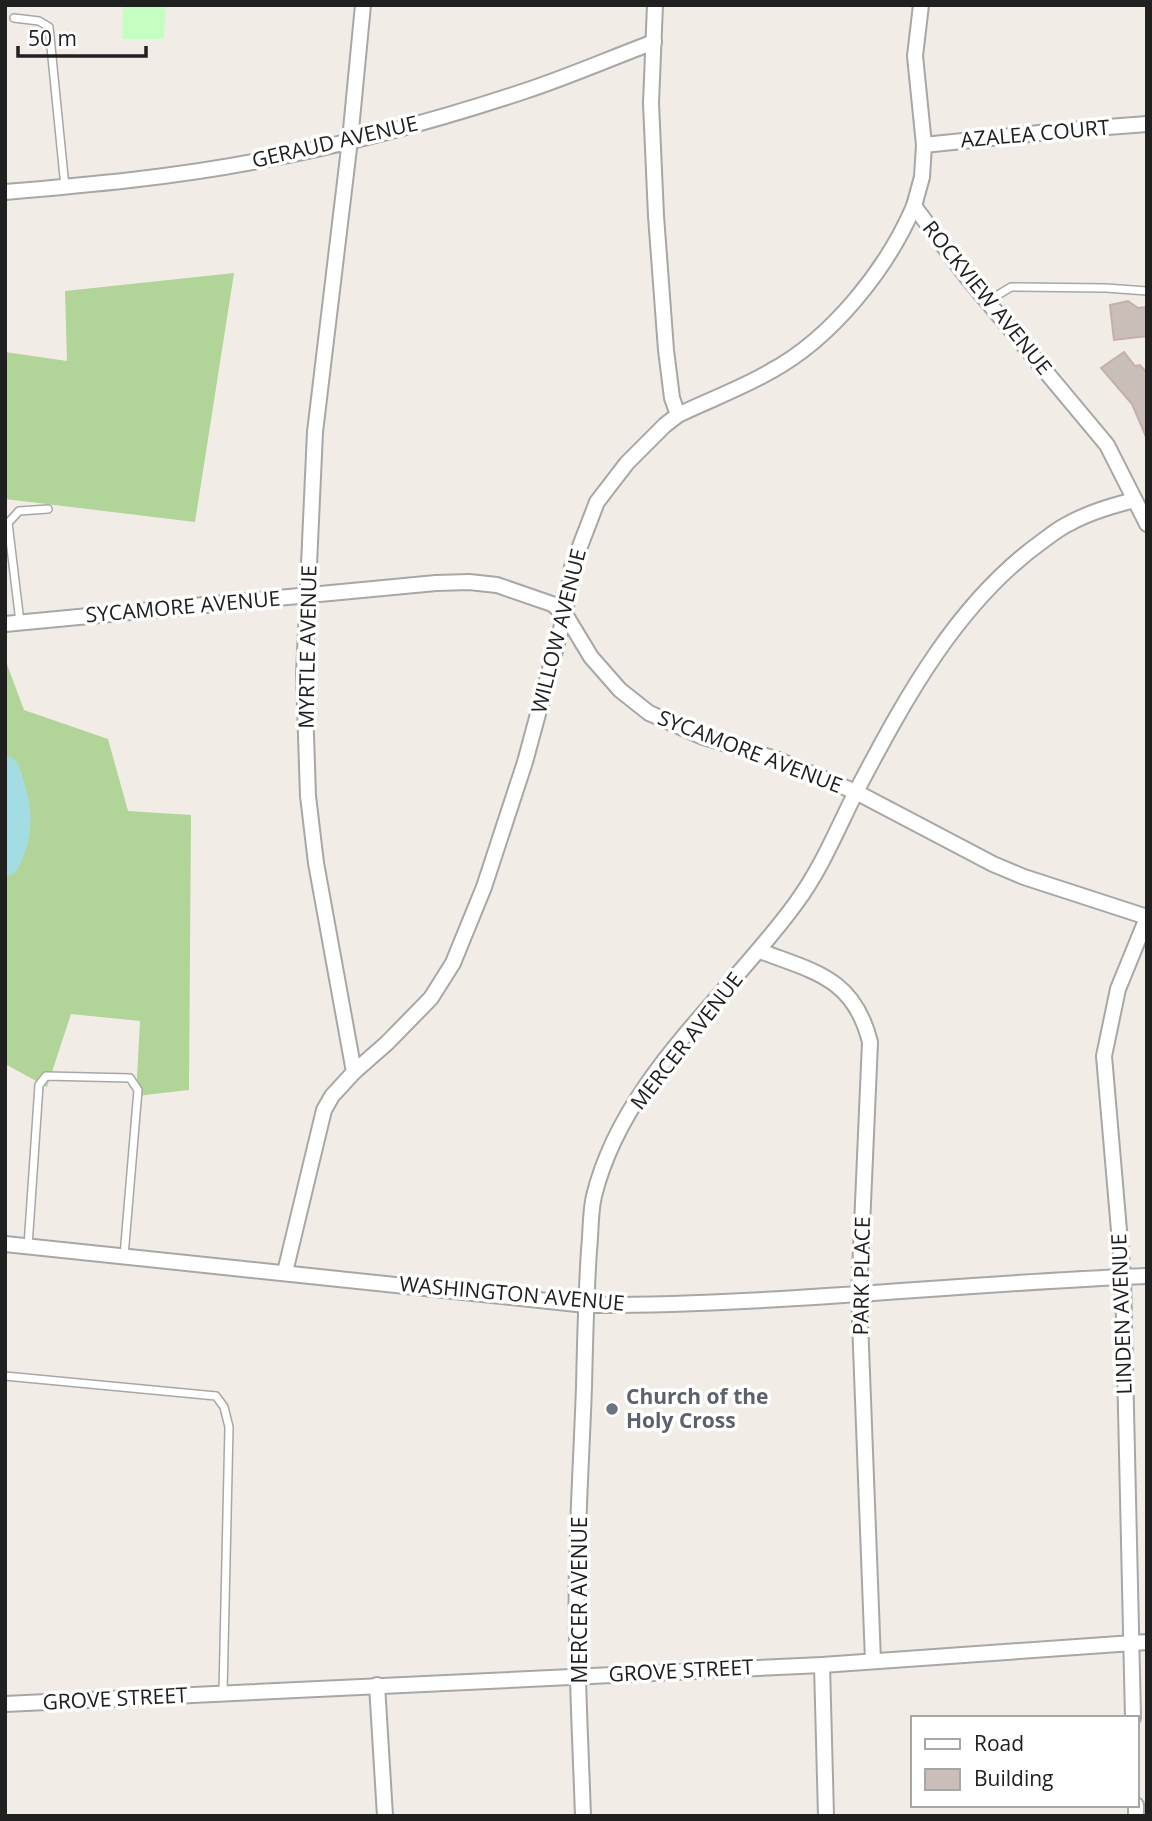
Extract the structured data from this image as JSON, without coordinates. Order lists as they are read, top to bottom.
{
  "streets": {
    "street": [
      "AZALEA COURT",
      "GERAUD AVENUE",
      "ROCKVIEW AVENUE",
      "SYCAMORE AVENUE",
      "WILLOW AVENUE",
      "MYRTLE AVENUE",
      "MERCER AVENUE",
      "PARK PLACE",
      "WASHINGTON AVENUE",
      "LINDEN AVENUE",
      "GROVE STREET"
    ]
  },
  "crossings": [
    ["AZALEA COURT", "ROCKVIEW AVENUE"],
    ["GERAUD AVENUE", "MYRTLE AVENUE"],
    ["ROCKVIEW AVENUE", "WILLOW AVENUE"],
    ["ROCKVIEW AVENUE", "MERCER AVENUE"],
    ["SYCAMORE AVENUE", "WILLOW AVENUE"],
    ["SYCAMORE AVENUE", "MYRTLE AVENUE"],
    ["SYCAMORE AVENUE", "MERCER AVENUE"],
    ["SYCAMORE AVENUE", "LINDEN AVENUE"],
    ["WILLOW AVENUE", "MYRTLE AVENUE"],
    ["MERCER AVENUE", "PARK PLACE"],
    ["MERCER AVENUE", "WASHINGTON AVENUE"],
    ["MERCER AVENUE", "GROVE STREET"],
    ["PARK PLACE", "WASHINGTON AVENUE"],
    ["PARK PLACE", "GROVE STREET"],
    ["WASHINGTON AVENUE", "LINDEN AVENUE"],
    ["LINDEN AVENUE", "GROVE STREET"]
  ],
  "places": ["Church of the Holy Cross"],
  "legend": ["Road", "Building"],
  "scale_bar": "50 m"
}
